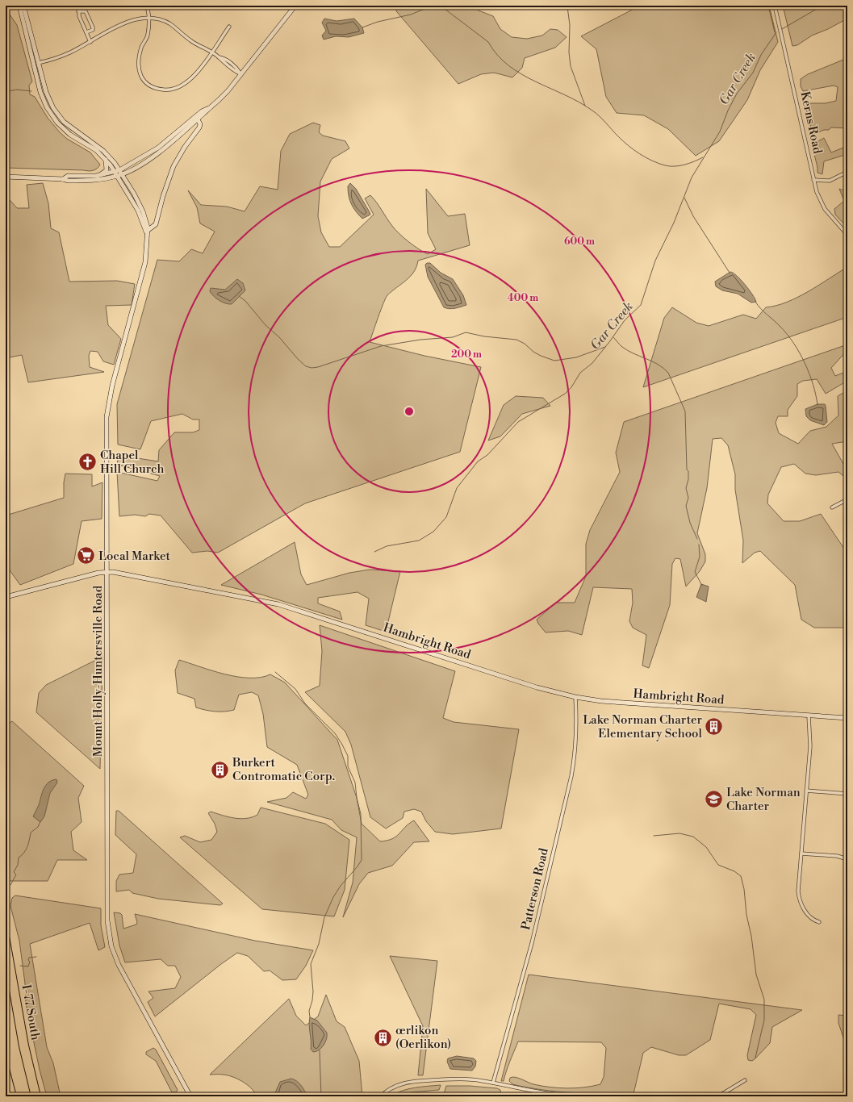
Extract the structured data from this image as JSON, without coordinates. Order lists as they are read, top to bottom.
{
  "streets": {
    "highway": ["I-77 South"],
    "main road": ["Hambright Road", "Mount Holly-Huntersville Road"],
    "street": ["Kerns Road", "Patterson Road"]
  },
  "crossings": [
    ["Hambright Road", "Mount Holly-Huntersville Road"],
    ["Hambright Road", "Patterson Road"]
  ],
  "water": ["Gar Creek"],
  "places": {
    "church": ["Chapel Hill Church"],
    "supermarket": ["Local Market"],
    "building": ["Lake Norman Charter Elementary School", "Burkert Contromatic Corp.", "œrlikon (Oerlikon)"],
    "school or university": ["Lake Norman Charter"]
  },
  "rings": ["600 m", "400 m", "200 m"]
}
